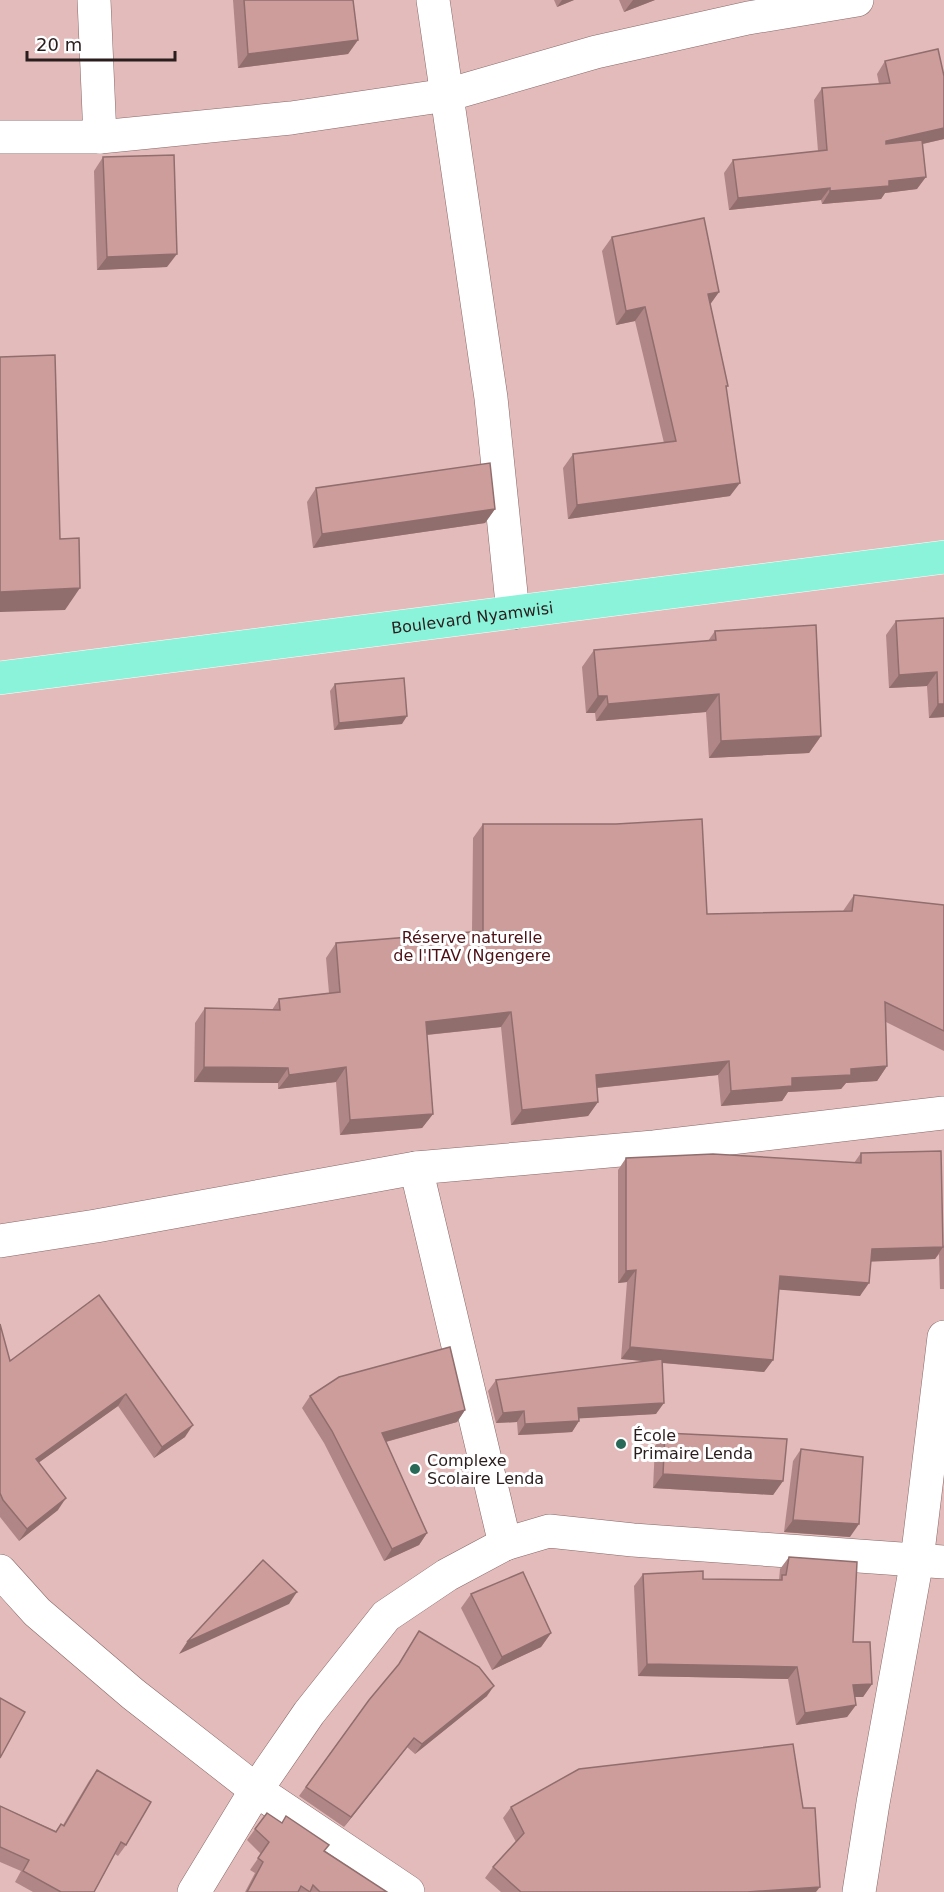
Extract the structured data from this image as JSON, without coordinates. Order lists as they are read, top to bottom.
{
  "streets": {
    "main road": ["Boulevard Nyamwisi"]
  },
  "parks": ["Réserve naturelle de l'ITAV (Ngengere"],
  "places": ["École Primaire Lenda", "Complexe Scolaire Lenda"],
  "scale_bar": "20 m"
}
